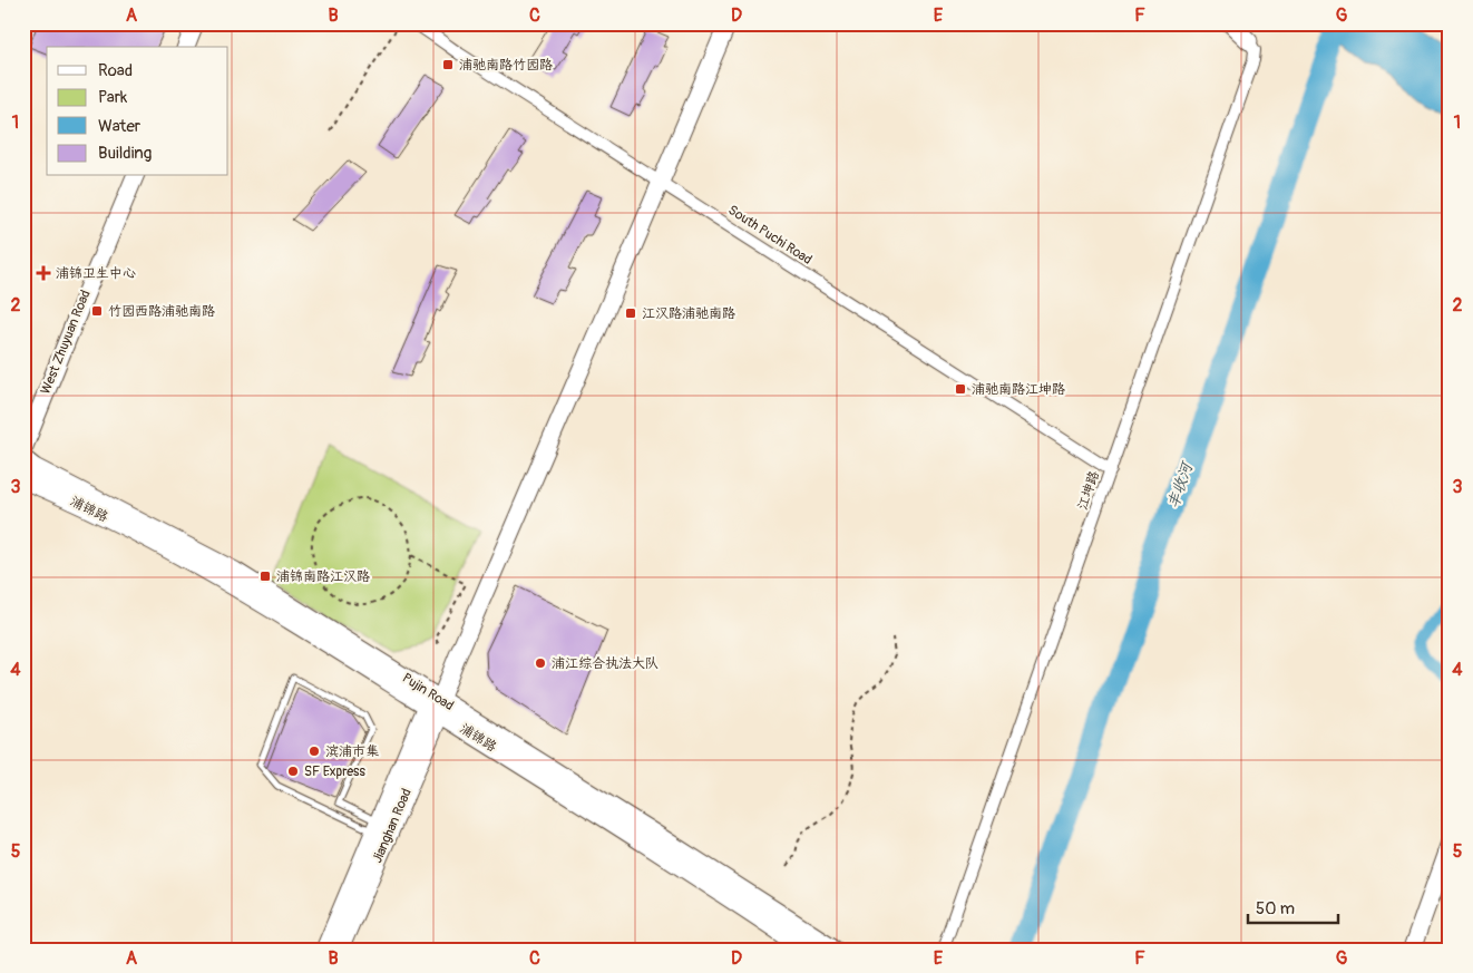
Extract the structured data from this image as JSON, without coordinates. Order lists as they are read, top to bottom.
{
  "streets": {
    "main road": [
      "West Zhuyuan Road",
      "浦锦路",
      "Pujin Road",
      "Jianghan Road"
    ],
    "street": ["South Puchi Road", "江坤路"]
  },
  "crossings": [
    ["South Puchi Road", "江坤路"],
    ["浦锦路", "Pujin Road"],
    ["浦锦路", "Jianghan Road"],
    ["Pujin Road", "Jianghan Road"]
  ],
  "water": ["丰收河"],
  "places": {
    "transit": [
      "浦驰南路竹园路",
      "竹园西路浦驰南路",
      "江汉路浦驰南路",
      "浦驰南路江坤路",
      "浦锦南路江汉路"
    ],
    "health": ["浦锦卫生中心"],
    "other": ["浦江综合执法大队", "滨浦市集", "SF Express"]
  },
  "legend": [
    "Road",
    "Park",
    "Water",
    "Building"
  ],
  "scale_bar": "50 m",
  "grid": {
    "columns": [
      "A",
      "B",
      "C",
      "D",
      "E",
      "F",
      "G"
    ],
    "rows": [
      "1",
      "2",
      "3",
      "4",
      "5"
    ]
  }
}
